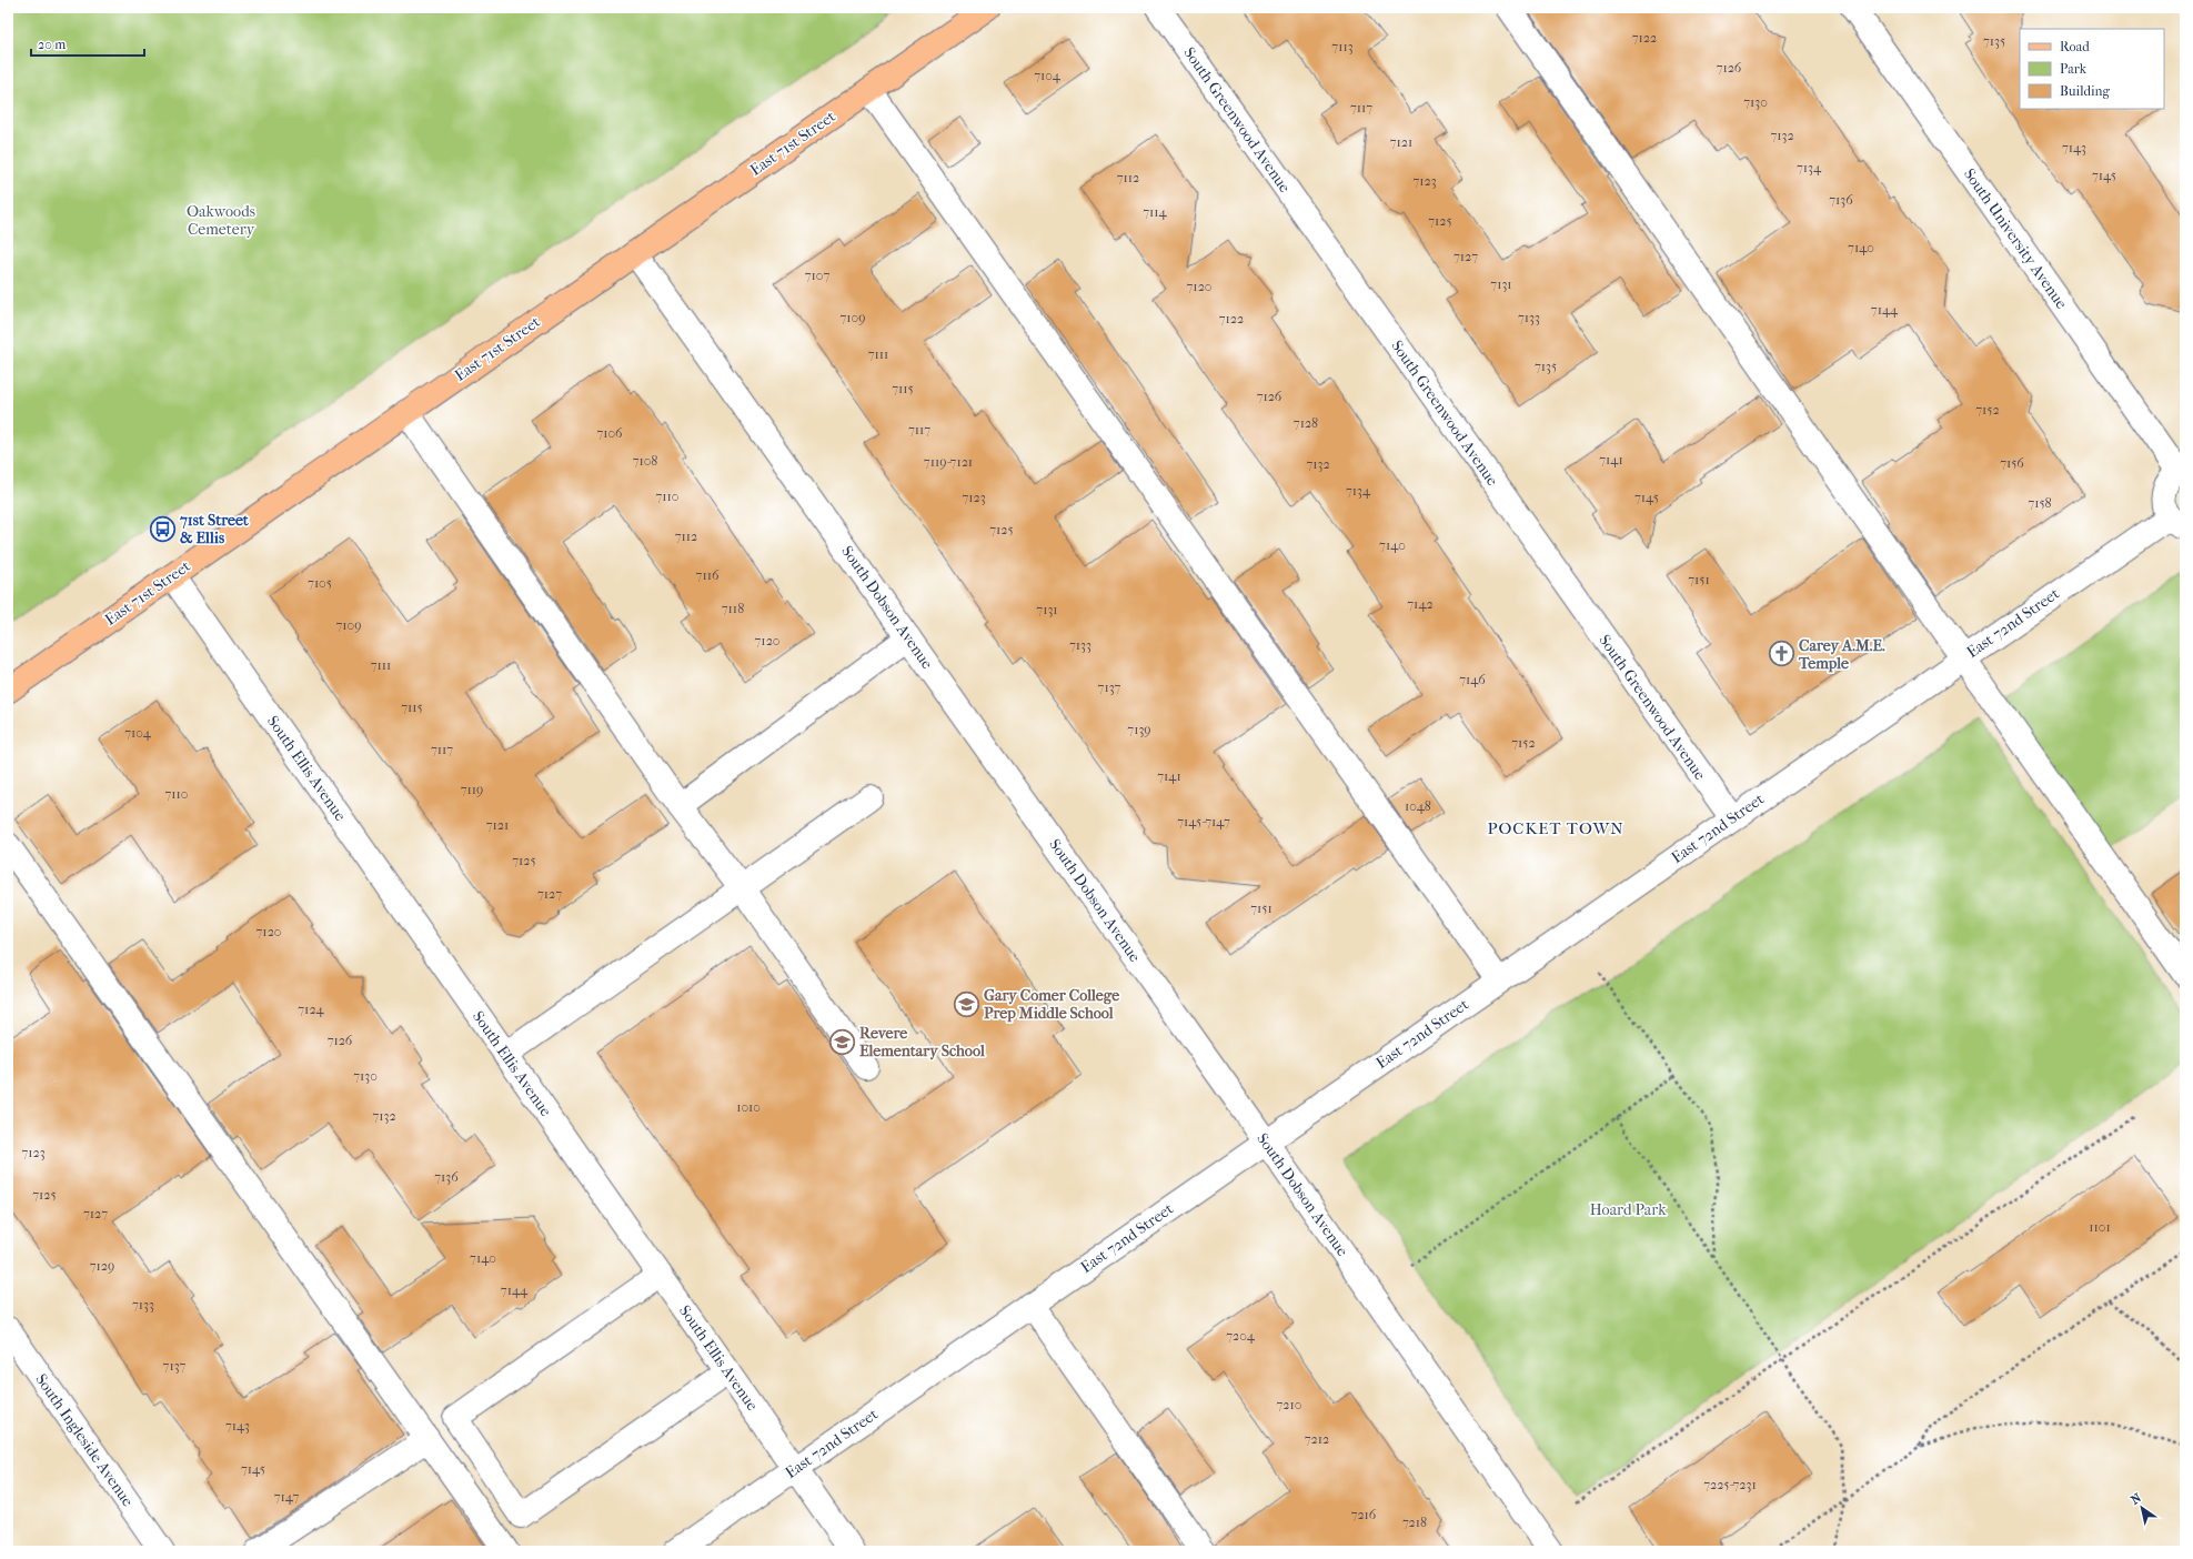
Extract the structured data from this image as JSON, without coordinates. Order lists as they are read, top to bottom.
{
  "streets": {
    "main road": ["East 71st Street"],
    "street": [
      "South Greenwood Avenue",
      "South University Avenue",
      "South Dobson Avenue",
      "East 72nd Street",
      "South Ellis Avenue",
      "South Ingleside Avenue"
    ]
  },
  "crossings": [
    ["South Greenwood Avenue", "East 72nd Street"],
    ["East 71st Street", "South Dobson Avenue"],
    ["East 71st Street", "South Ellis Avenue"],
    ["South Dobson Avenue", "East 72nd Street"],
    ["East 72nd Street", "South Ellis Avenue"]
  ],
  "districts": ["POCKET TOWN"],
  "parks": ["Oakwoods Cemetery", "Hoard Park"],
  "places": {
    "bus stop": ["71st Street & Ellis"],
    "church": ["Carey A.M.E. Temple"],
    "school or university": ["Gary Comer College Prep Middle School", "Revere Elementary School"]
  },
  "house_numbers": [
    "7122",
    "7135",
    "7113",
    "7126",
    "7104",
    "7130",
    "7117",
    "7132",
    "7121",
    "7143",
    "7134",
    "7145",
    "7112",
    "7123",
    "7136",
    "7114",
    "7125",
    "7140",
    "7127",
    "7107",
    "7131",
    "7120",
    "7144",
    "7109",
    "7133",
    "7122",
    "7111",
    "7135",
    "7115",
    "7126",
    "7152",
    "7128",
    "7117",
    "7106",
    "7141",
    "7108",
    "7119-7121",
    "7156",
    "7132",
    "7134",
    "7110",
    "7123",
    "7145",
    "7158",
    "7125",
    "7112",
    "7140",
    "7116",
    "7151",
    "7105",
    "7142",
    "7118",
    "7131",
    "7109",
    "7120",
    "7133",
    "7111",
    "7146",
    "7137",
    "7115",
    "7139",
    "7104",
    "7152",
    "7117",
    "7141",
    "7119",
    "7110",
    "1048",
    "7145-7147",
    "7121",
    "7125",
    "7127",
    "7151",
    "7120",
    "7124",
    "7126",
    "7130",
    "1010",
    "7132",
    "7123",
    "7136",
    "7125",
    "7127",
    "1101",
    "7140",
    "7129",
    "7144",
    "7133",
    "7204",
    "7137",
    "7210",
    "7143",
    "7212",
    "7145",
    "7225-7231",
    "7147",
    "7216",
    "7218"
  ],
  "legend": ["Road", "Park", "Building"],
  "scale_bar": "20 m",
  "north": "top left"
}
